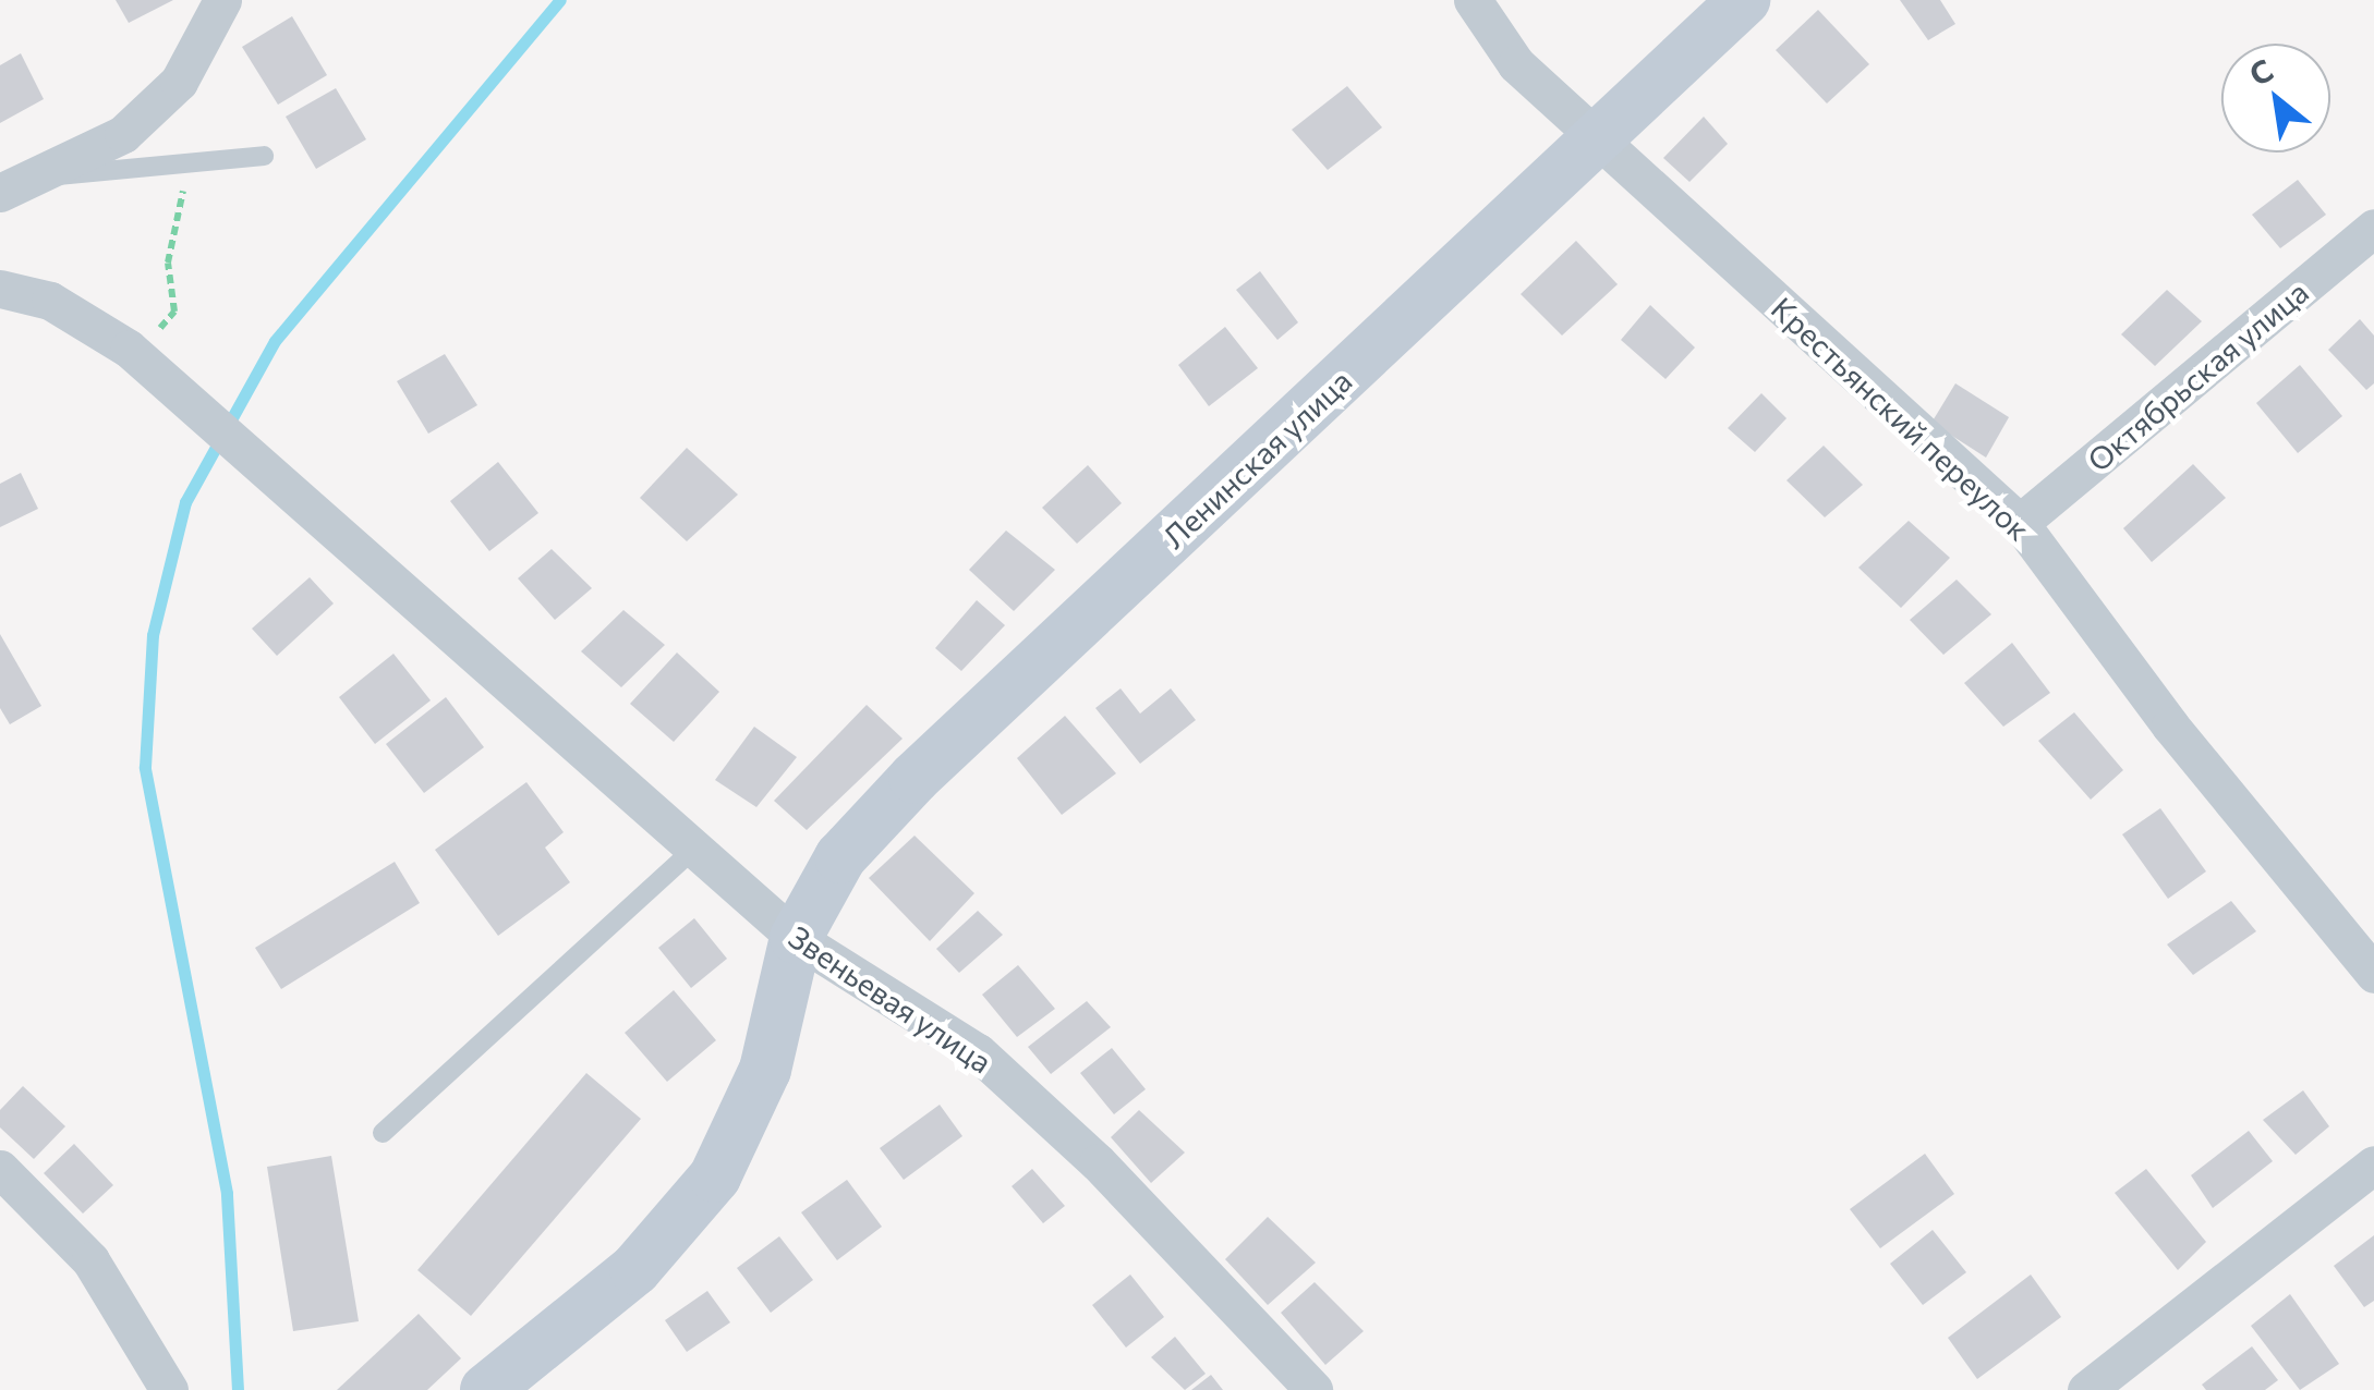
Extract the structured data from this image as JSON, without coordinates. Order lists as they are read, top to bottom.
{
  "streets": {
    "street": [
      "Октябрьская улица",
      "Крестьянский переулок",
      "Ленинская улица",
      "Звеньевая улица"
    ]
  },
  "crossings": [
    ["Октябрьская улица", "Крестьянский переулок"],
    ["Крестьянский переулок", "Ленинская улица"],
    ["Ленинская улица", "Звеньевая улица"]
  ],
  "north": "top left"
}
